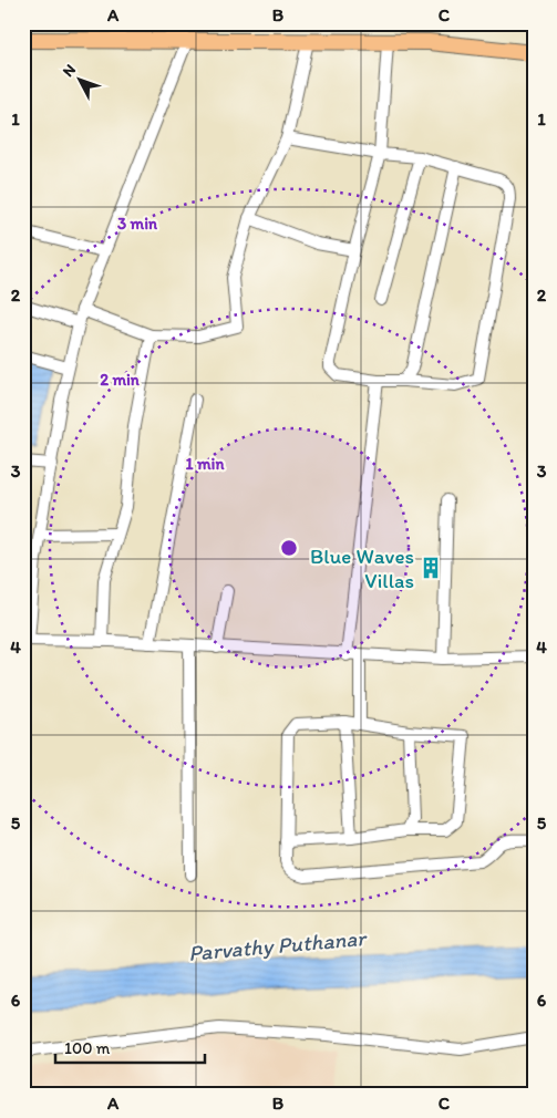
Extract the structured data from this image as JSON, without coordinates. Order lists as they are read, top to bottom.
{
  "water": ["Parvathy Puthanar"],
  "places": {
    "building": ["Blue Waves Villas"]
  },
  "scale_bar": "100 m",
  "north": "top left",
  "grid": {
    "columns": ["A", "B", "C"],
    "rows": [
      "1",
      "2",
      "3",
      "4",
      "5",
      "6"
    ]
  },
  "rings": ["3 min", "2 min", "1 min"]
}
